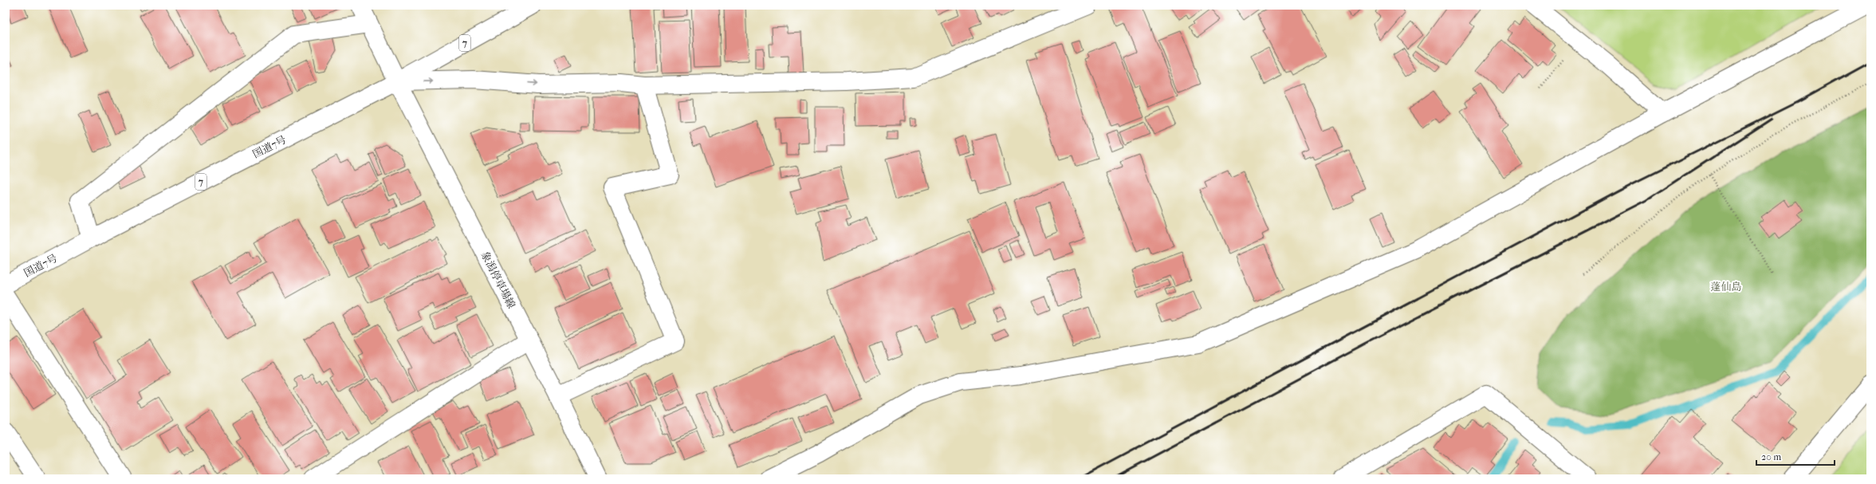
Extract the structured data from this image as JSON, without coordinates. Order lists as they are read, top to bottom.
{
  "streets": {
    "main road": ["7", "国道7号", "象潟停車場線"]
  },
  "crossings": [
    ["国道7号", "象潟停車場線"]
  ],
  "parks": ["蓬仙島"],
  "scale_bar": "20 m"
}
